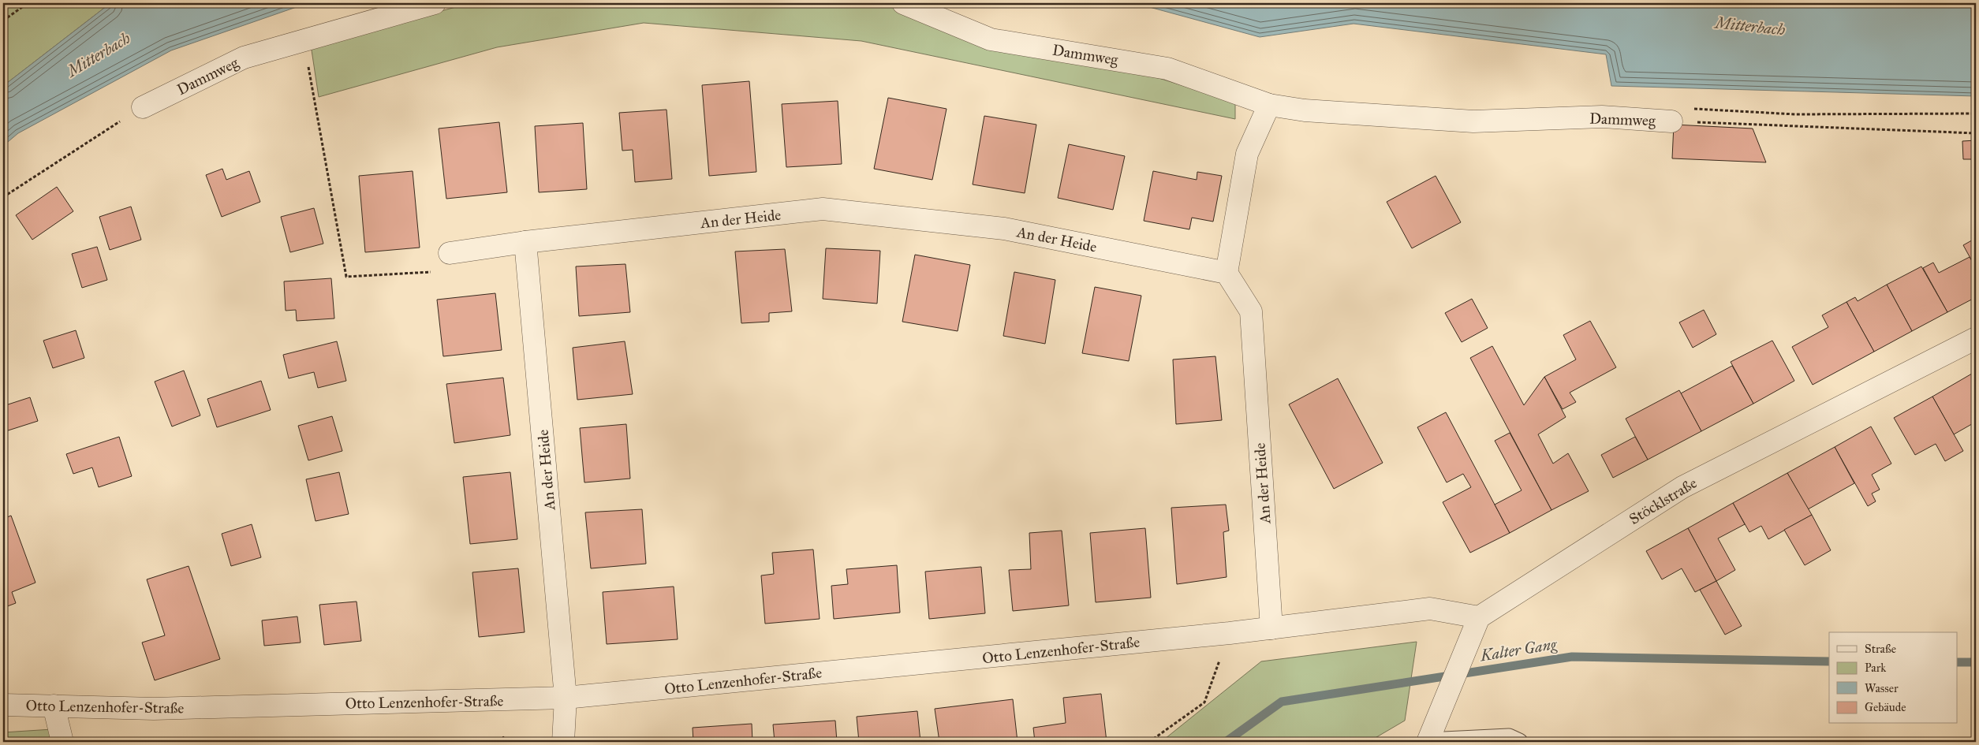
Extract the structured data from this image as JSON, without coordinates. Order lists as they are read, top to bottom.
{
  "streets": {
    "street": [
      "Dammweg",
      "An der Heide",
      "Stöcklstraße",
      "Otto Lenzenhofer-Straße"
    ]
  },
  "crossings": [
    ["An der Heide", "Otto Lenzenhofer-Straße"],
    ["Stöcklstraße", "Otto Lenzenhofer-Straße"]
  ],
  "water": ["Mitterbach", "Kalter Gang"],
  "legend": [
    "Straße",
    "Park",
    "Wasser",
    "Gebäude"
  ]
}
